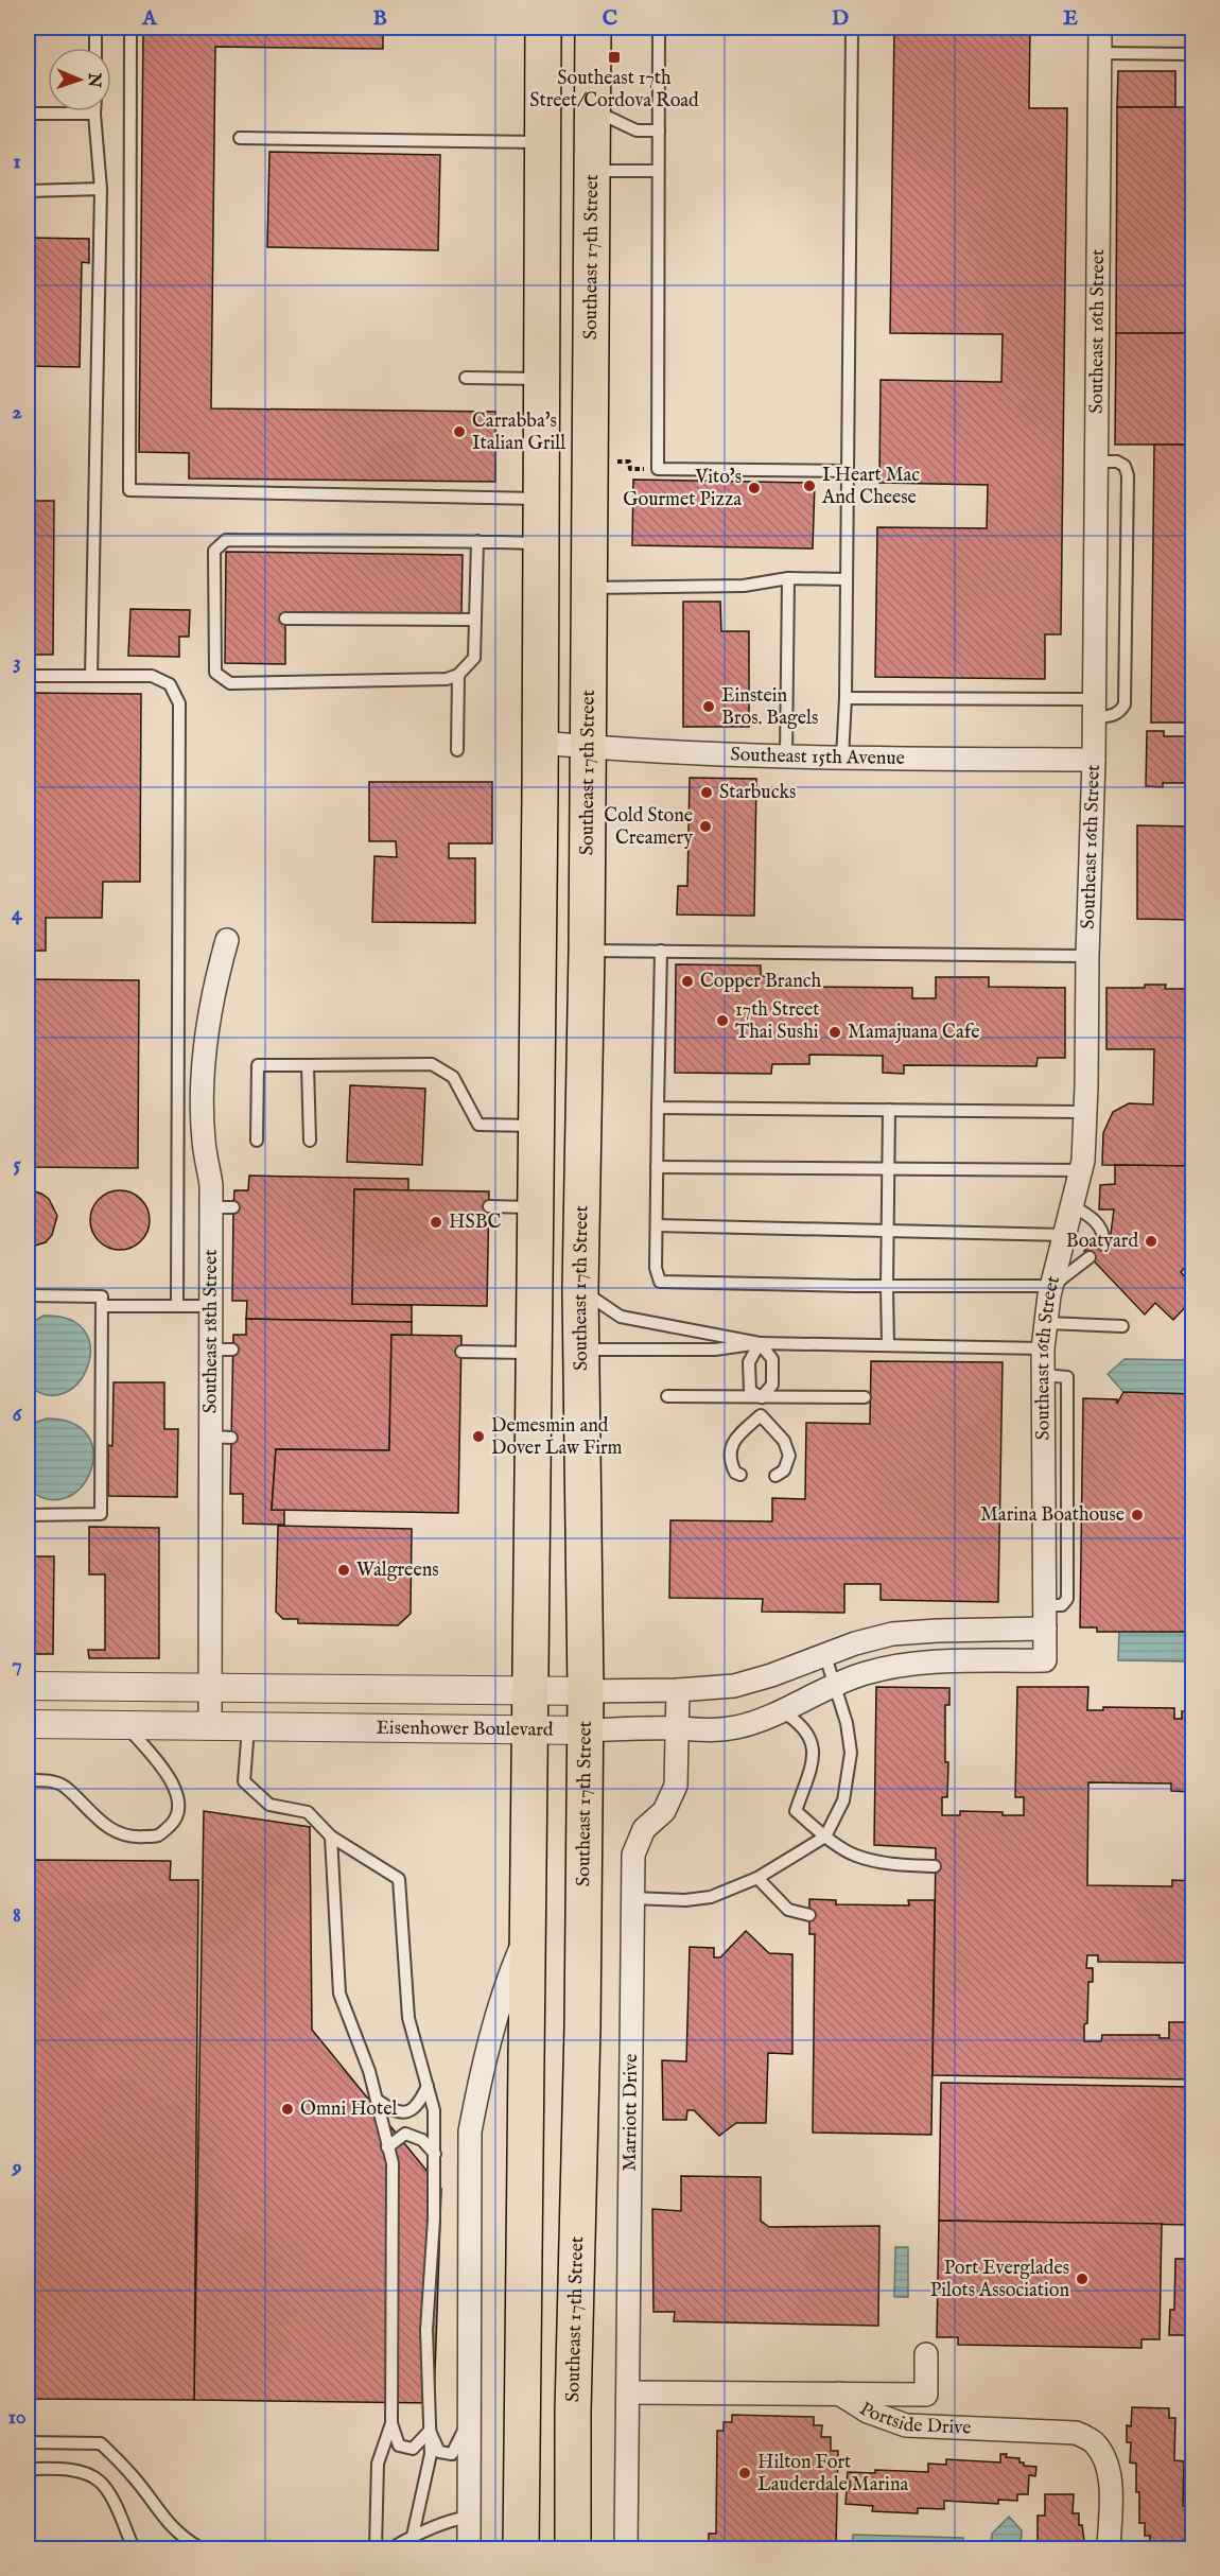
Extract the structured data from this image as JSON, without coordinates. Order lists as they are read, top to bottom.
{
  "streets": {
    "main road": ["Southeast 17th Street"],
    "street": [
      "Southeast 16th Street",
      "Southeast 15th Avenue",
      "Southeast 18th Street",
      "Eisenhower Boulevard",
      "Marriott Drive",
      "Portside Drive"
    ]
  },
  "crossings": [
    ["Southeast 17th Street", "Southeast 15th Avenue"],
    ["Southeast 17th Street", "Eisenhower Boulevard"],
    ["Southeast 16th Street", "Southeast 15th Avenue"],
    ["Southeast 16th Street", "Eisenhower Boulevard"],
    ["Southeast 18th Street", "Eisenhower Boulevard"],
    ["Eisenhower Boulevard", "Marriott Drive"],
    ["Marriott Drive", "Portside Drive"]
  ],
  "places": {
    "transit": ["Southeast 17th Street/Cordova Road"],
    "other": [
      "Carrabba's Italian Grill",
      "I Heart Mac And Cheese",
      "Vito's Gourmet Pizza",
      "Einstein Bros. Bagels",
      "Starbucks",
      "Cold Stone Creamery",
      "Copper Branch",
      "17th Street Thai Sushi",
      "Mamajuana Cafe",
      "HSBC",
      "Boatyard",
      "Demesmin and Dover Law Firm",
      "Marina Boathouse",
      "Walgreens",
      "Omni Hotel",
      "Port Everglades Pilots Association",
      "Hilton Fort Lauderdale Marina"
    ]
  },
  "north": "right",
  "grid": {
    "columns": [
      "A",
      "B",
      "C",
      "D",
      "E"
    ],
    "rows": [
      "1",
      "2",
      "3",
      "4",
      "5",
      "6",
      "7",
      "8",
      "9",
      "10"
    ]
  }
}
